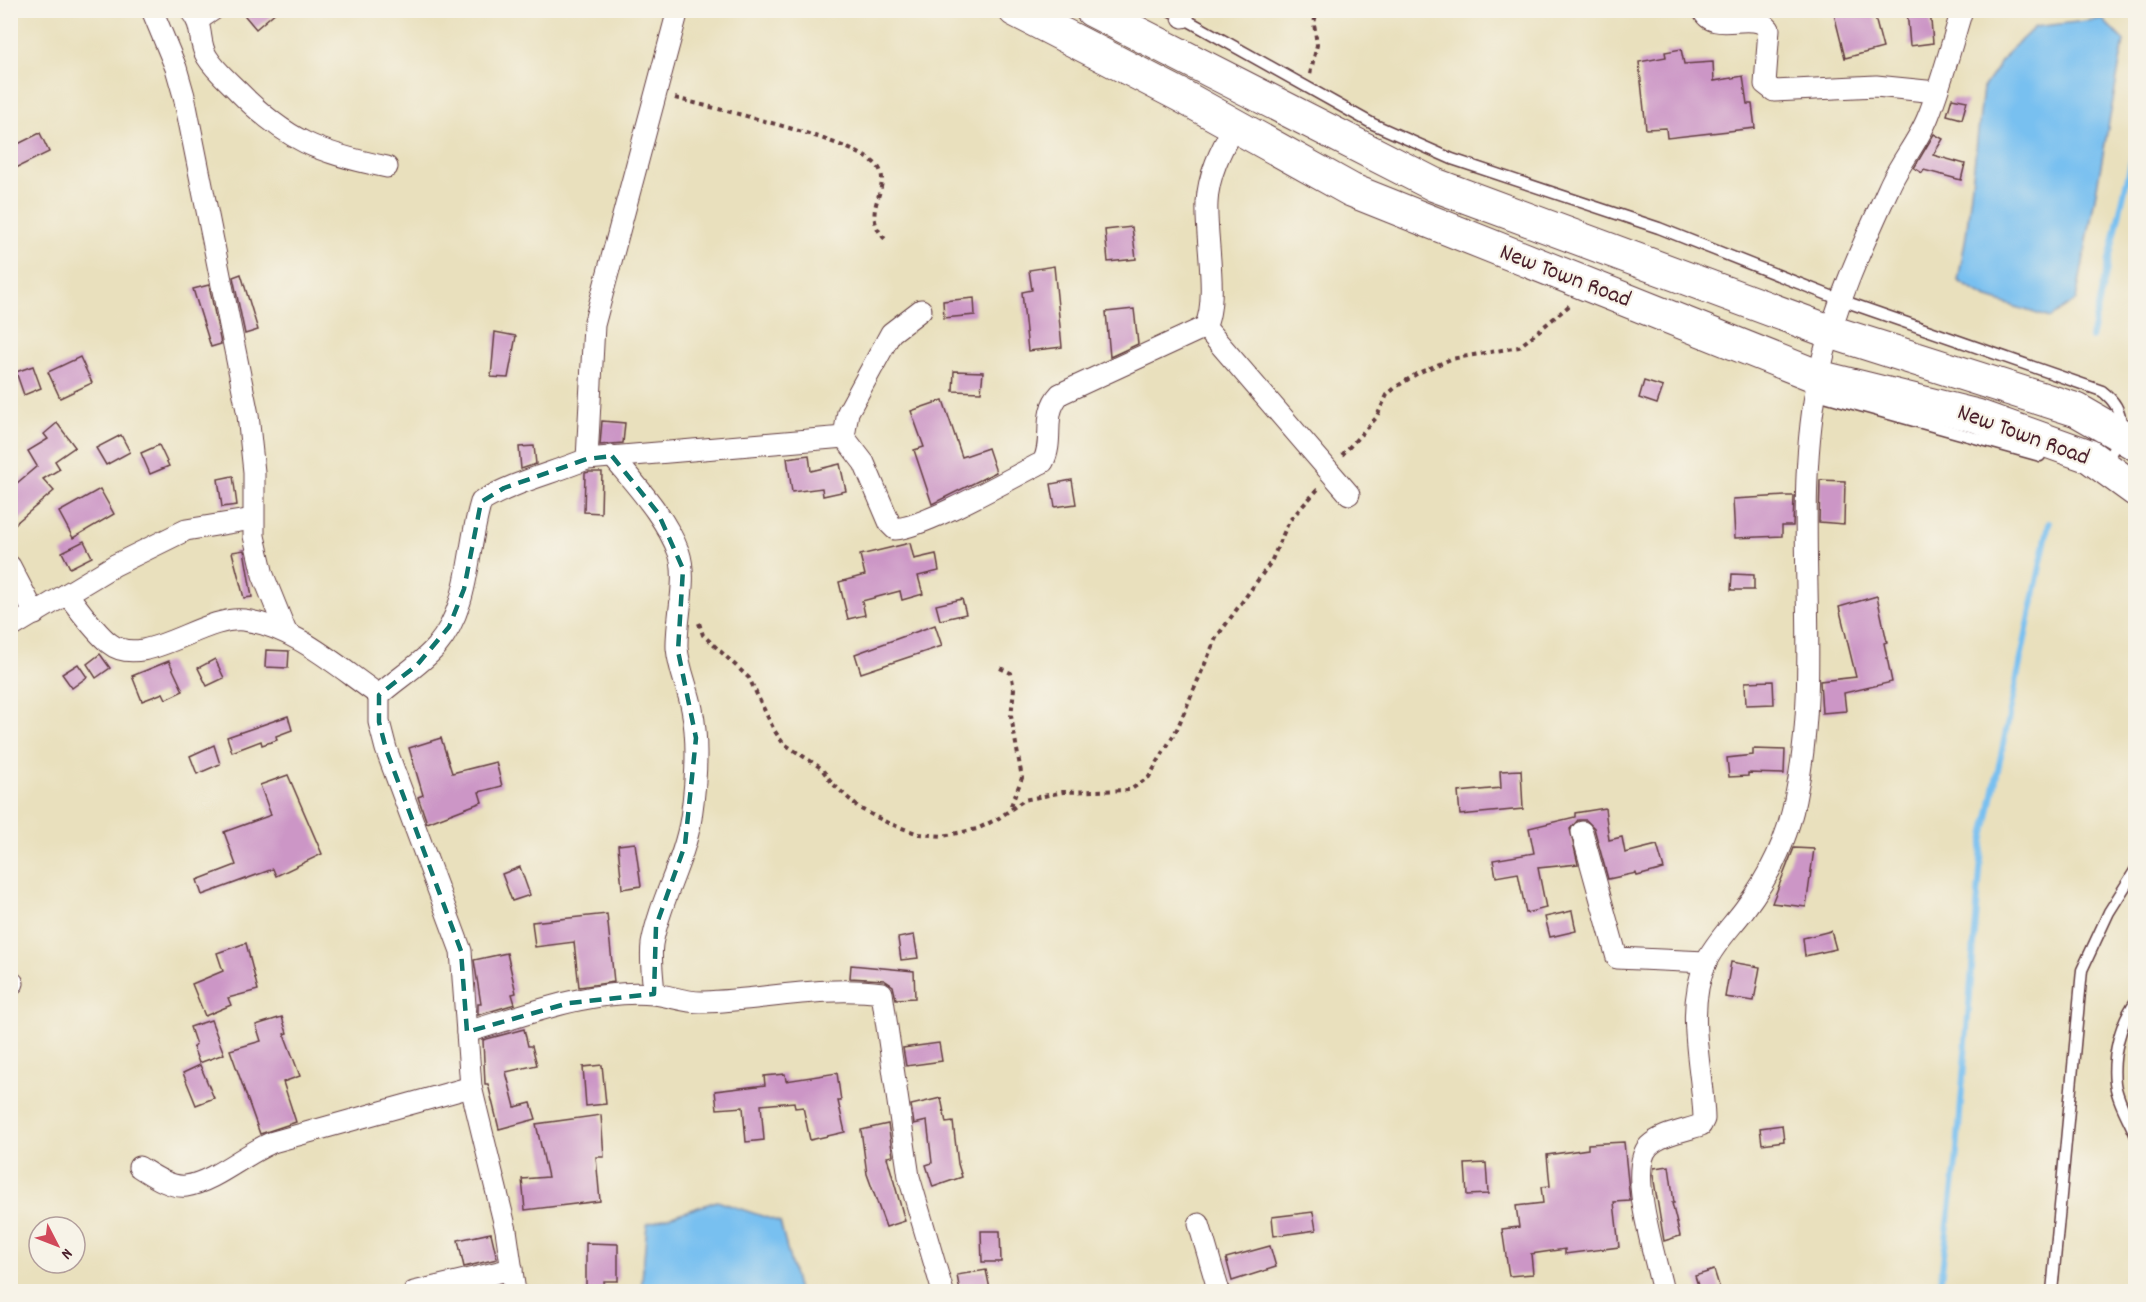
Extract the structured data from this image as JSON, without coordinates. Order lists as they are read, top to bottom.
{
  "streets": {
    "main road": ["New Town Road"]
  },
  "north": "bottom right"
}
